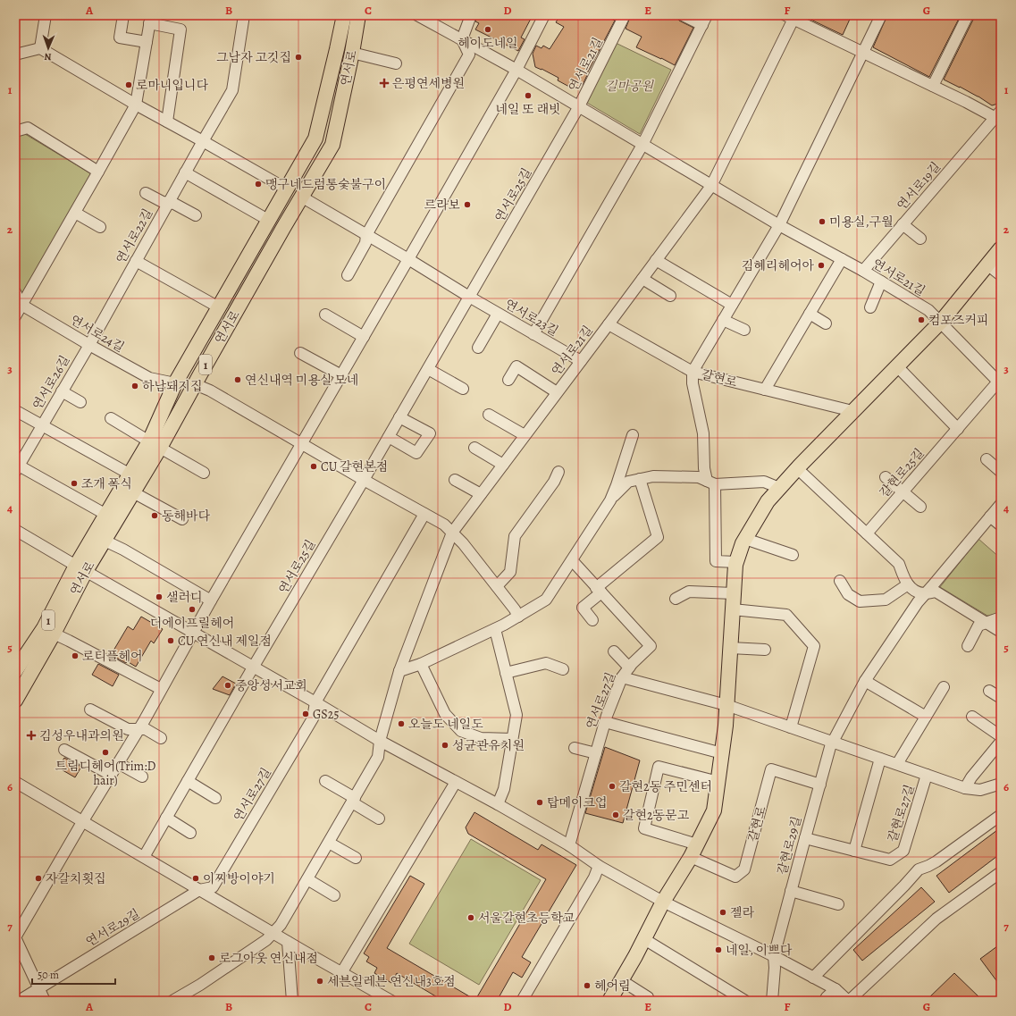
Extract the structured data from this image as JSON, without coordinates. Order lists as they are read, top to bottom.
{
  "streets": {
    "main road": ["연서로", "1"],
    "street": [
      "연서로21길",
      "연서로19길",
      "연서로25길",
      "연서로22길",
      "연서로23길",
      "연서로24길",
      "갈현로",
      "연서로26길",
      "갈현로25길",
      "연서로27길",
      "갈현로27길",
      "갈현로29길",
      "연서로29길"
    ]
  },
  "crossings": [
    ["연서로21길", "연서로19길"],
    ["연서로21길", "연서로25길"],
    ["연서로21길", "연서로23길"],
    ["연서로21길", "갈현로"],
    ["연서로21길", "갈현로25길"],
    ["연서로", "연서로22길"],
    ["연서로", "연서로23길"],
    ["연서로", "연서로24길"],
    ["연서로25길", "연서로23길"],
    ["연서로22길", "연서로24길"],
    ["연서로22길", "연서로26길"],
    ["연서로24길", "연서로26길"],
    ["갈현로", "갈현로29길"],
    ["연서로27길", "연서로29길"],
    ["갈현로27길", "갈현로29길"]
  ],
  "parks": ["길마공원"],
  "places": {
    "other": [
      "헤이도네일",
      "그남자 고깃집",
      "로마니입니다",
      "네일 또 래빗",
      "맹구네드럼통숯불구이",
      "르라보",
      "미용실,구월",
      "김혜리헤어아",
      "컴포즈커피",
      "연신내역 미용실 모네",
      "하남돼지집",
      "CU 갈현본점",
      "조개 폭식",
      "동해바다",
      "샐러디",
      "더에이프릴헤어",
      "CU 연신내 제일점",
      "로티플헤어",
      "중앙성서교회",
      "GS25",
      "오늘도 네일도",
      "성균관유치원",
      "트림디헤어(Trim:D hair)",
      "갈현2동 주민센터",
      "탑메이크업",
      "갈현2동문고",
      "자갈치횟집",
      "이찌방이야기",
      "젤라",
      "서울갈현초등학교",
      "네일, 이쁘다",
      "로그아웃 연신내점",
      "세븐일레븐 연신내3호점",
      "헤어림"
    ],
    "health": ["은평연세병원", "김성우내과의원"]
  },
  "scale_bar": "50 m",
  "north": "bottom",
  "grid": {
    "columns": [
      "A",
      "B",
      "C",
      "D",
      "E",
      "F",
      "G"
    ],
    "rows": [
      "1",
      "2",
      "3",
      "4",
      "5",
      "6",
      "7"
    ]
  }
}
